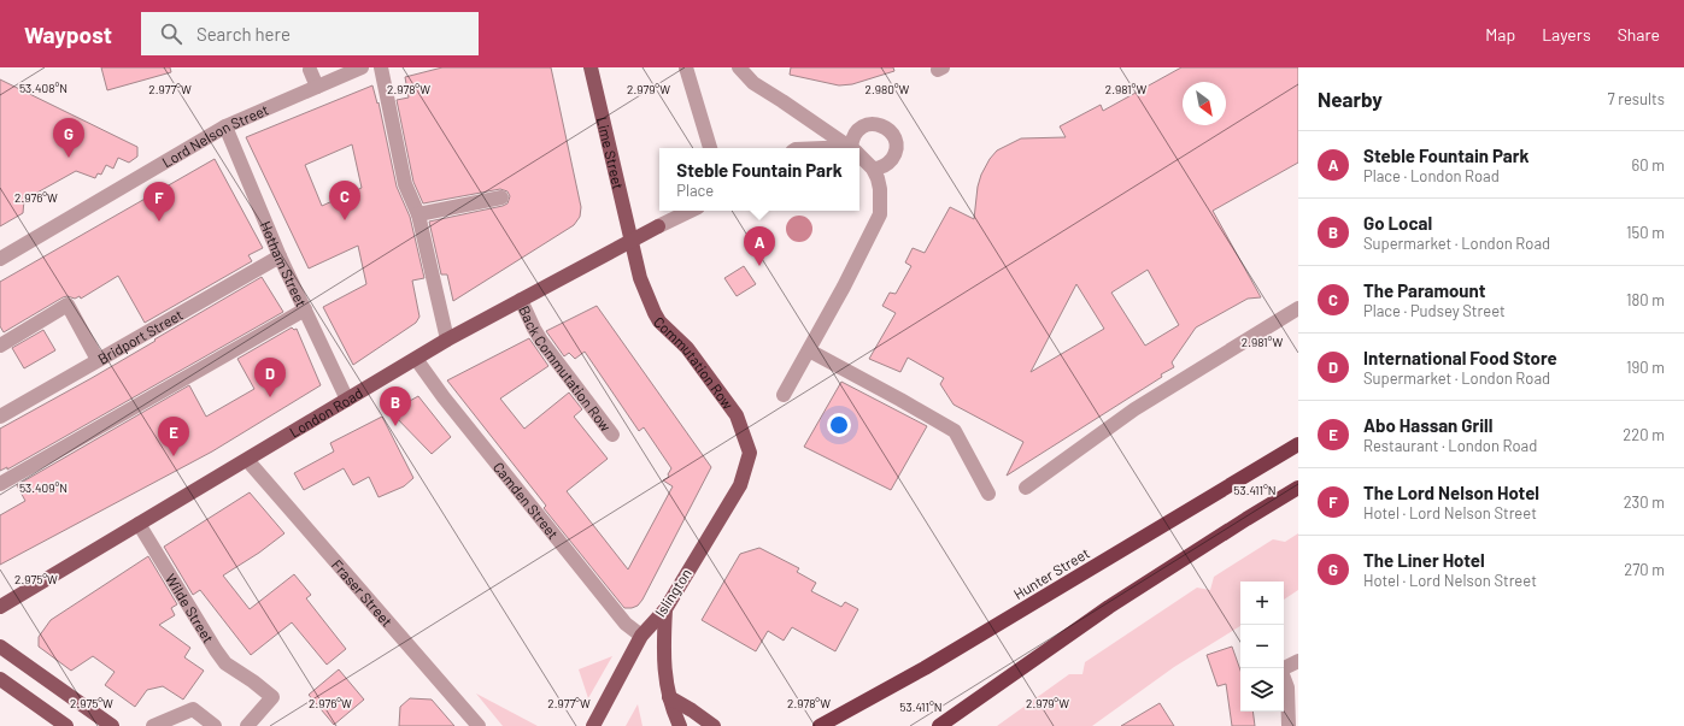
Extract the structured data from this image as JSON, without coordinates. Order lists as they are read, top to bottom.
{
  "streets": {
    "highway": ["Hunter Street"],
    "main road": [
      "Lime Street",
      "Commutation Row",
      "London Road",
      "Islington"
    ],
    "street": [
      "Lord Nelson Street",
      "Hotham Street",
      "Bridport Street",
      "Back Commutation Row",
      "Camden Street",
      "Fraser Street",
      "Wilde Street"
    ]
  },
  "crossings": [
    ["Lord Nelson Street", "Hotham Street"],
    ["Lime Street", "Commutation Row"],
    ["Lime Street", "London Road"],
    ["Hotham Street", "Bridport Street"],
    ["Hotham Street", "London Road"],
    ["Commutation Row", "London Road"],
    ["Commutation Row", "Islington"],
    ["Back Commutation Row", "London Road"],
    ["London Road", "Camden Street"],
    ["London Road", "Fraser Street"],
    ["London Road", "Wilde Street"],
    ["Camden Street", "Islington"]
  ],
  "north": "bottom right",
  "page": {
    "header": "Waypost",
    "search": "Search here",
    "nav": ["Map", "Layers", "Share"],
    "heading": ["Nearby", "7 results"],
    "pins": [
      "G",
      "C",
      "F",
      "A",
      "D",
      "B",
      "E"
    ],
    "list": [
      {
        "mark": "A",
        "name": "Steble Fountain Park",
        "note": "Place · London Road",
        "value": "60 m"
      },
      {
        "mark": "B",
        "name": "Go Local",
        "note": "Supermarket · London Road",
        "value": "150 m"
      },
      {
        "mark": "C",
        "name": "The Paramount",
        "note": "Place · Pudsey Street",
        "value": "180 m"
      },
      {
        "mark": "D",
        "name": "International Food Store",
        "note": "Supermarket · London Road",
        "value": "190 m"
      },
      {
        "mark": "E",
        "name": "Abo Hassan Grill",
        "note": "Restaurant · London Road",
        "value": "220 m"
      },
      {
        "mark": "F",
        "name": "The Lord Nelson Hotel",
        "note": "Hotel · Lord Nelson Street",
        "value": "230 m"
      },
      {
        "mark": "G",
        "name": "The Liner Hotel",
        "note": "Hotel · Lord Nelson Street",
        "value": "270 m"
      }
    ],
    "popup": ["Steble Fountain Park", "Place"],
    "map_buttons": ["+", "−"]
  },
  "coordinates": [
    "53.408°N",
    "2.977°W",
    "2.978°W",
    "2.979°W",
    "2.980°W",
    "2.981°W",
    "2.976°W",
    "53.409°N",
    "53.411°N",
    "2.975°W"
  ]
}
